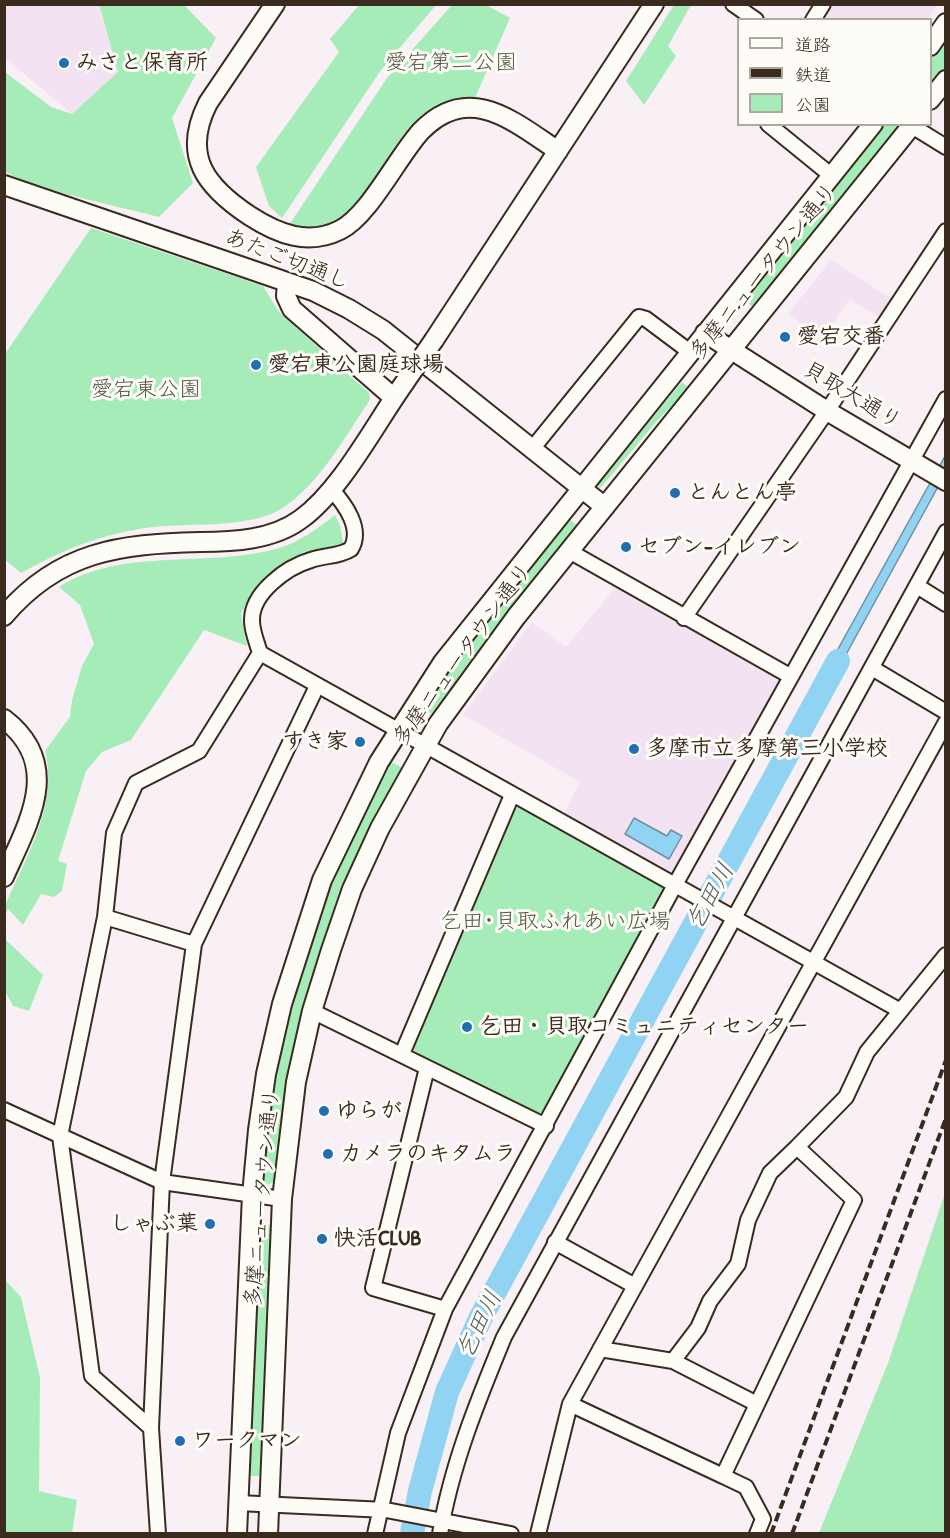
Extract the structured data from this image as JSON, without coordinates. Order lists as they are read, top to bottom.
{
  "streets": {
    "main road": ["あたご切通し", "多摩ニュータウン通り", "貝取大通り"]
  },
  "crossings": [
    ["あたご切通し", "多摩ニュータウン通り"],
    ["多摩ニュータウン通り", "貝取大通り"]
  ],
  "water": ["乞田川"],
  "parks": ["愛宕第二公園", "愛宕東公園", "乞田･貝取ふれあい広場"],
  "places": [
    "みさと保育所",
    "愛宕交番",
    "愛宕東公園庭球場",
    "とんとん亭",
    "セブン-イレブン",
    "すき家",
    "多摩市立多摩第三小学校",
    "乞田・貝取コミュニティセンター",
    "ゆらが",
    "カメラのキタムラ",
    "しゃぶ葉",
    "快活CLUB",
    "ワークマン"
  ],
  "legend": ["道路", "鉄道", "公園"]
}
